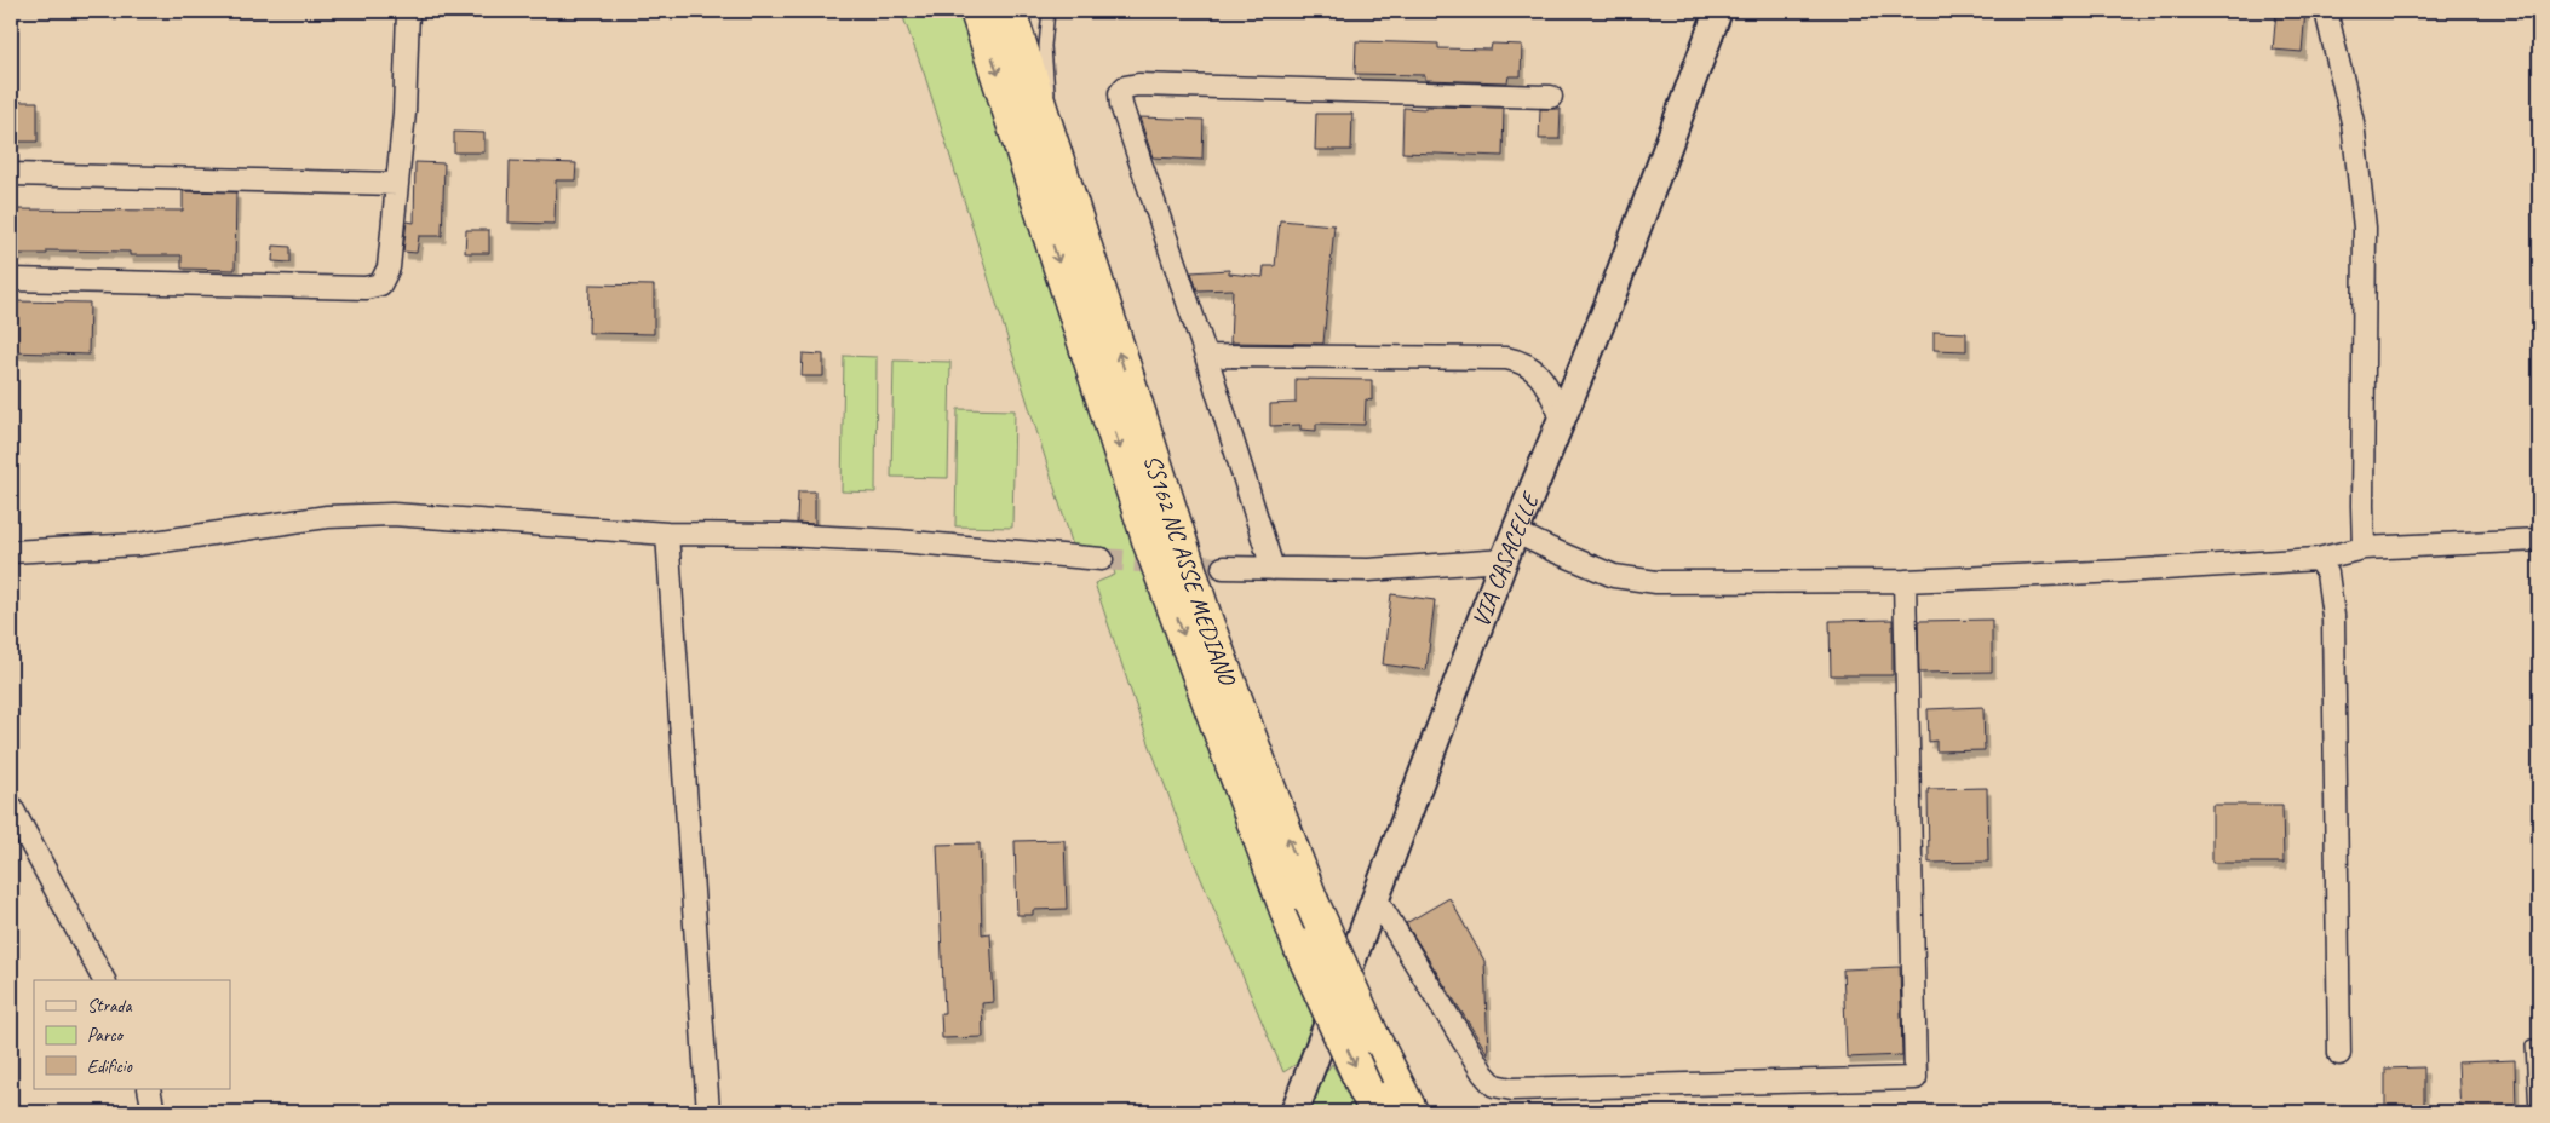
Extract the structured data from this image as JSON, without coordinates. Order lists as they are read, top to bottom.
{
  "streets": {
    "highway": ["SS162 NC ASSE MEDIANO"],
    "street": ["VIA CASACELLE"]
  },
  "legend": ["Strada", "Parco", "Edificio"]
}
